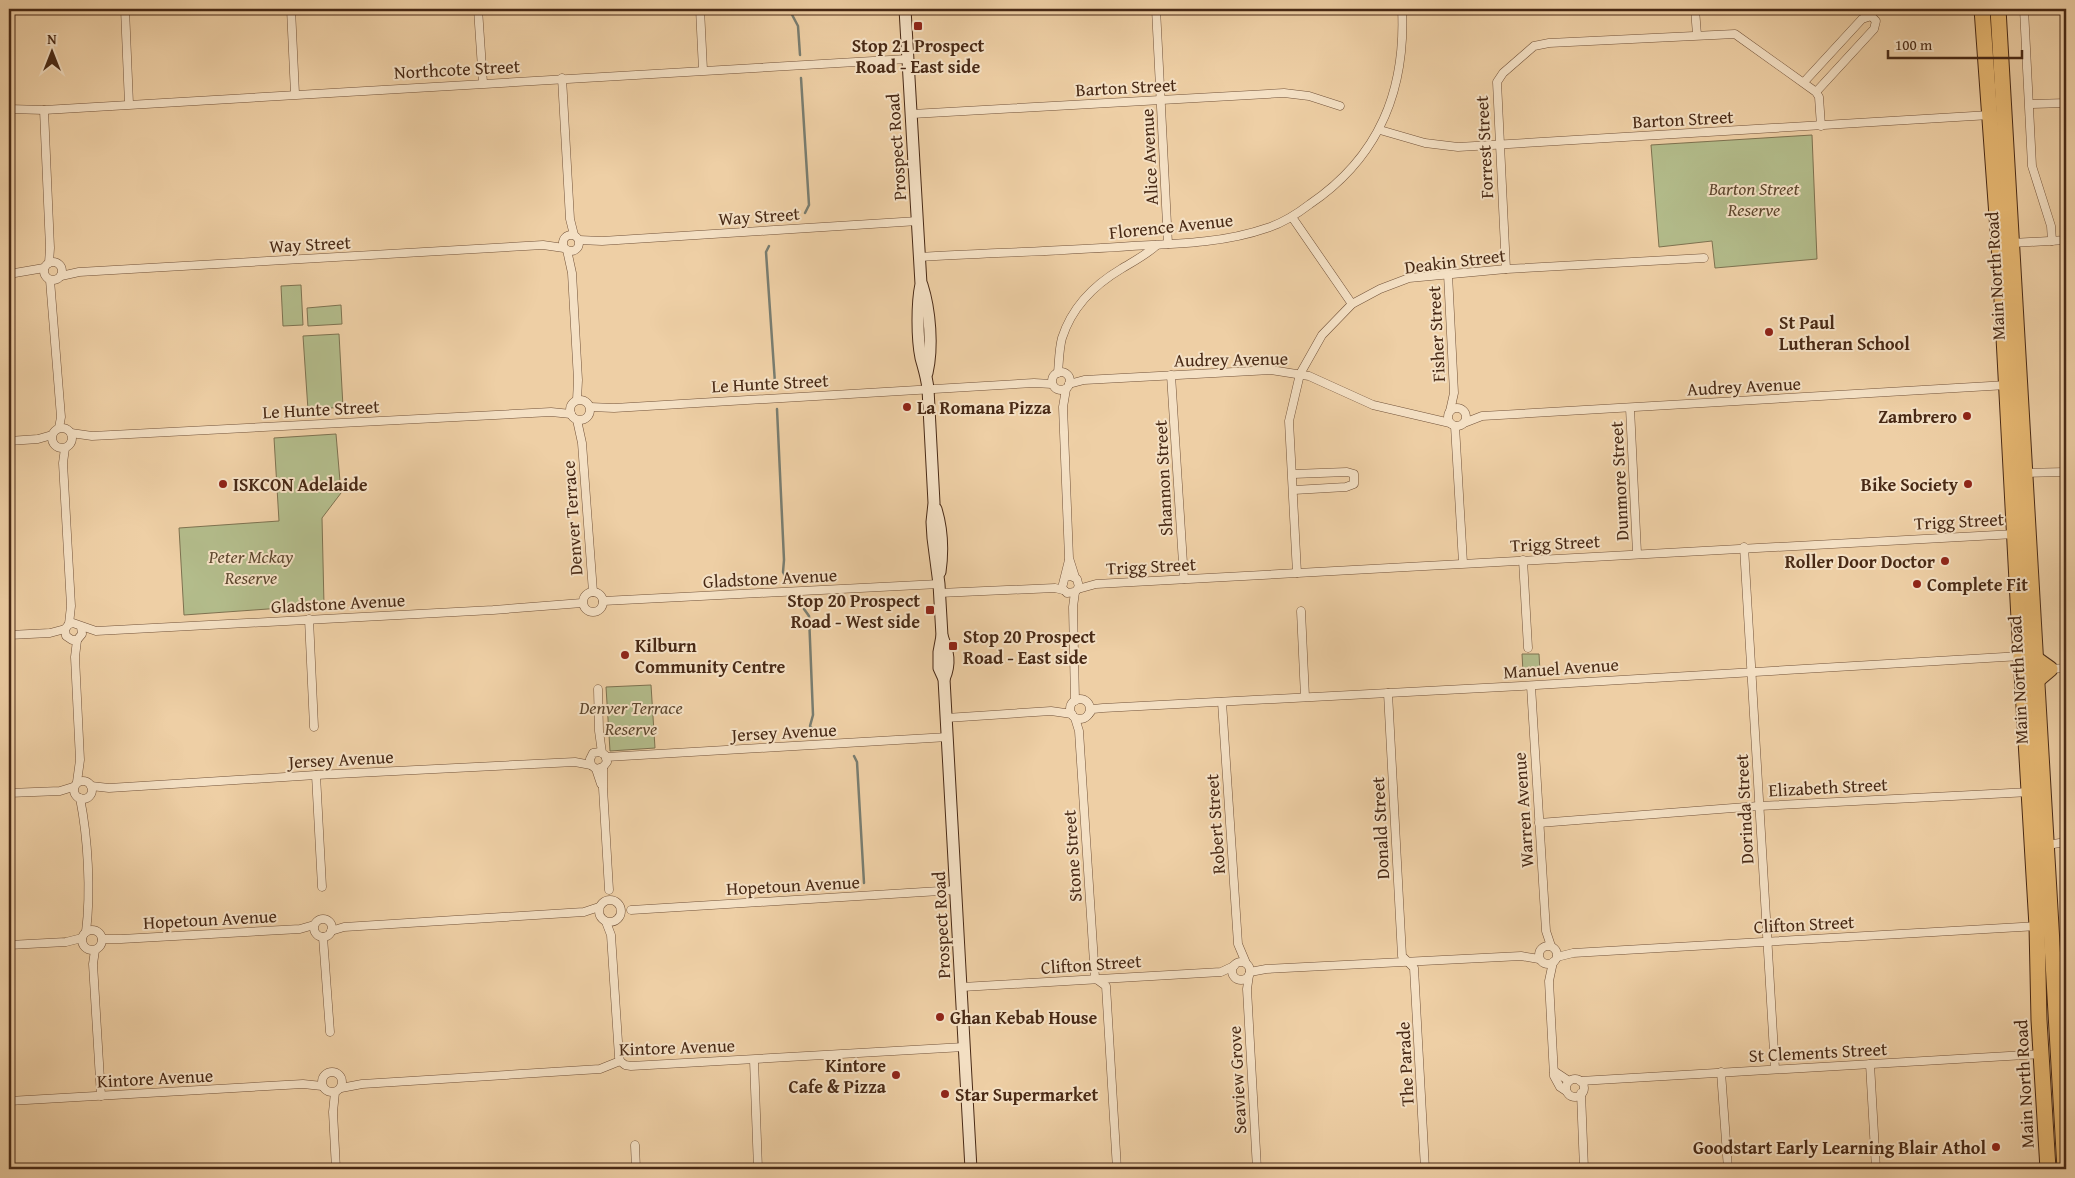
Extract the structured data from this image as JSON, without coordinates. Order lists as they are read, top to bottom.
{
  "streets": {
    "highway": ["Main North Road"],
    "main road": ["Prospect Road"],
    "street": [
      "Northcote Street",
      "Barton Street",
      "Forrest Street",
      "Alice Avenue",
      "Way Street",
      "Florence Avenue",
      "Deakin Street",
      "Fisher Street",
      "Audrey Avenue",
      "Le Hunte Street",
      "Shannon Street",
      "Dunmore Street",
      "Denver Terrace",
      "Trigg Street",
      "Gladstone Avenue",
      "Manuel Avenue",
      "Jersey Avenue",
      "Elizabeth Street",
      "Dorinda Street",
      "Warren Avenue",
      "Robert Street",
      "Donald Street",
      "Stone Street",
      "Hopetoun Avenue",
      "Clifton Street",
      "Kintore Avenue",
      "St Clements Street",
      "The Parade",
      "Seaview Grove"
    ]
  },
  "crossings": [
    ["Northcote Street", "Prospect Road"],
    ["Barton Street", "Prospect Road"],
    ["Barton Street", "Forrest Street"],
    ["Barton Street", "Alice Avenue"],
    ["Barton Street", "Florence Avenue"],
    ["Barton Street", "Main North Road"],
    ["Prospect Road", "Way Street"],
    ["Prospect Road", "Florence Avenue"],
    ["Prospect Road", "Audrey Avenue"],
    ["Prospect Road", "Le Hunte Street"],
    ["Prospect Road", "Trigg Street"],
    ["Prospect Road", "Gladstone Avenue"],
    ["Prospect Road", "Jersey Avenue"],
    ["Prospect Road", "Hopetoun Avenue"],
    ["Prospect Road", "Clifton Street"],
    ["Prospect Road", "Kintore Avenue"],
    ["Forrest Street", "Deakin Street"],
    ["Alice Avenue", "Florence Avenue"],
    ["Deakin Street", "Fisher Street"],
    ["Deakin Street", "Audrey Avenue"],
    ["Deakin Street", "Trigg Street"],
    ["Main North Road", "Audrey Avenue"],
    ["Main North Road", "Trigg Street"],
    ["Main North Road", "Manuel Avenue"],
    ["Main North Road", "Elizabeth Street"],
    ["Main North Road", "Clifton Street"],
    ["Main North Road", "St Clements Street"],
    ["Fisher Street", "Audrey Avenue"],
    ["Fisher Street", "Trigg Street"],
    ["Audrey Avenue", "Le Hunte Street"],
    ["Audrey Avenue", "Shannon Street"],
    ["Audrey Avenue", "Dunmore Street"],
    ["Le Hunte Street", "Denver Terrace"],
    ["Shannon Street", "Trigg Street"],
    ["Dunmore Street", "Trigg Street"],
    ["Denver Terrace", "Gladstone Avenue"],
    ["Trigg Street", "Gladstone Avenue"],
    ["Trigg Street", "Dorinda Street"],
    ["Manuel Avenue", "Dorinda Street"],
    ["Manuel Avenue", "Warren Avenue"],
    ["Manuel Avenue", "Robert Street"],
    ["Manuel Avenue", "Donald Street"],
    ["Manuel Avenue", "Stone Street"],
    ["Elizabeth Street", "Dorinda Street"],
    ["Elizabeth Street", "Warren Avenue"],
    ["Dorinda Street", "Clifton Street"],
    ["Dorinda Street", "St Clements Street"],
    ["Warren Avenue", "Clifton Street"],
    ["Warren Avenue", "St Clements Street"],
    ["Robert Street", "Clifton Street"],
    ["Robert Street", "Seaview Grove"],
    ["Donald Street", "Clifton Street"],
    ["Donald Street", "The Parade"],
    ["Stone Street", "Clifton Street"],
    ["Clifton Street", "The Parade"],
    ["Clifton Street", "Seaview Grove"]
  ],
  "parks": ["Barton Street Reserve", "Peter Mckay Reserve", "Denver Terrace Reserve"],
  "places": {
    "transit": ["Stop 21 Prospect Road - East side", "Stop 20 Prospect Road - West side", "Stop 20 Prospect Road - East side"],
    "other": [
      "St Paul Lutheran School",
      "La Romana Pizza",
      "Zambrero",
      "ISKCON Adelaide",
      "Bike Society",
      "Roller Door Doctor",
      "Complete Fit",
      "Kilburn Community Centre",
      "Ghan Kebab House",
      "Kintore Cafe & Pizza",
      "Star Supermarket",
      "Goodstart Early Learning Blair Athol"
    ]
  },
  "scale_bar": "100 m",
  "north": "top"
}
